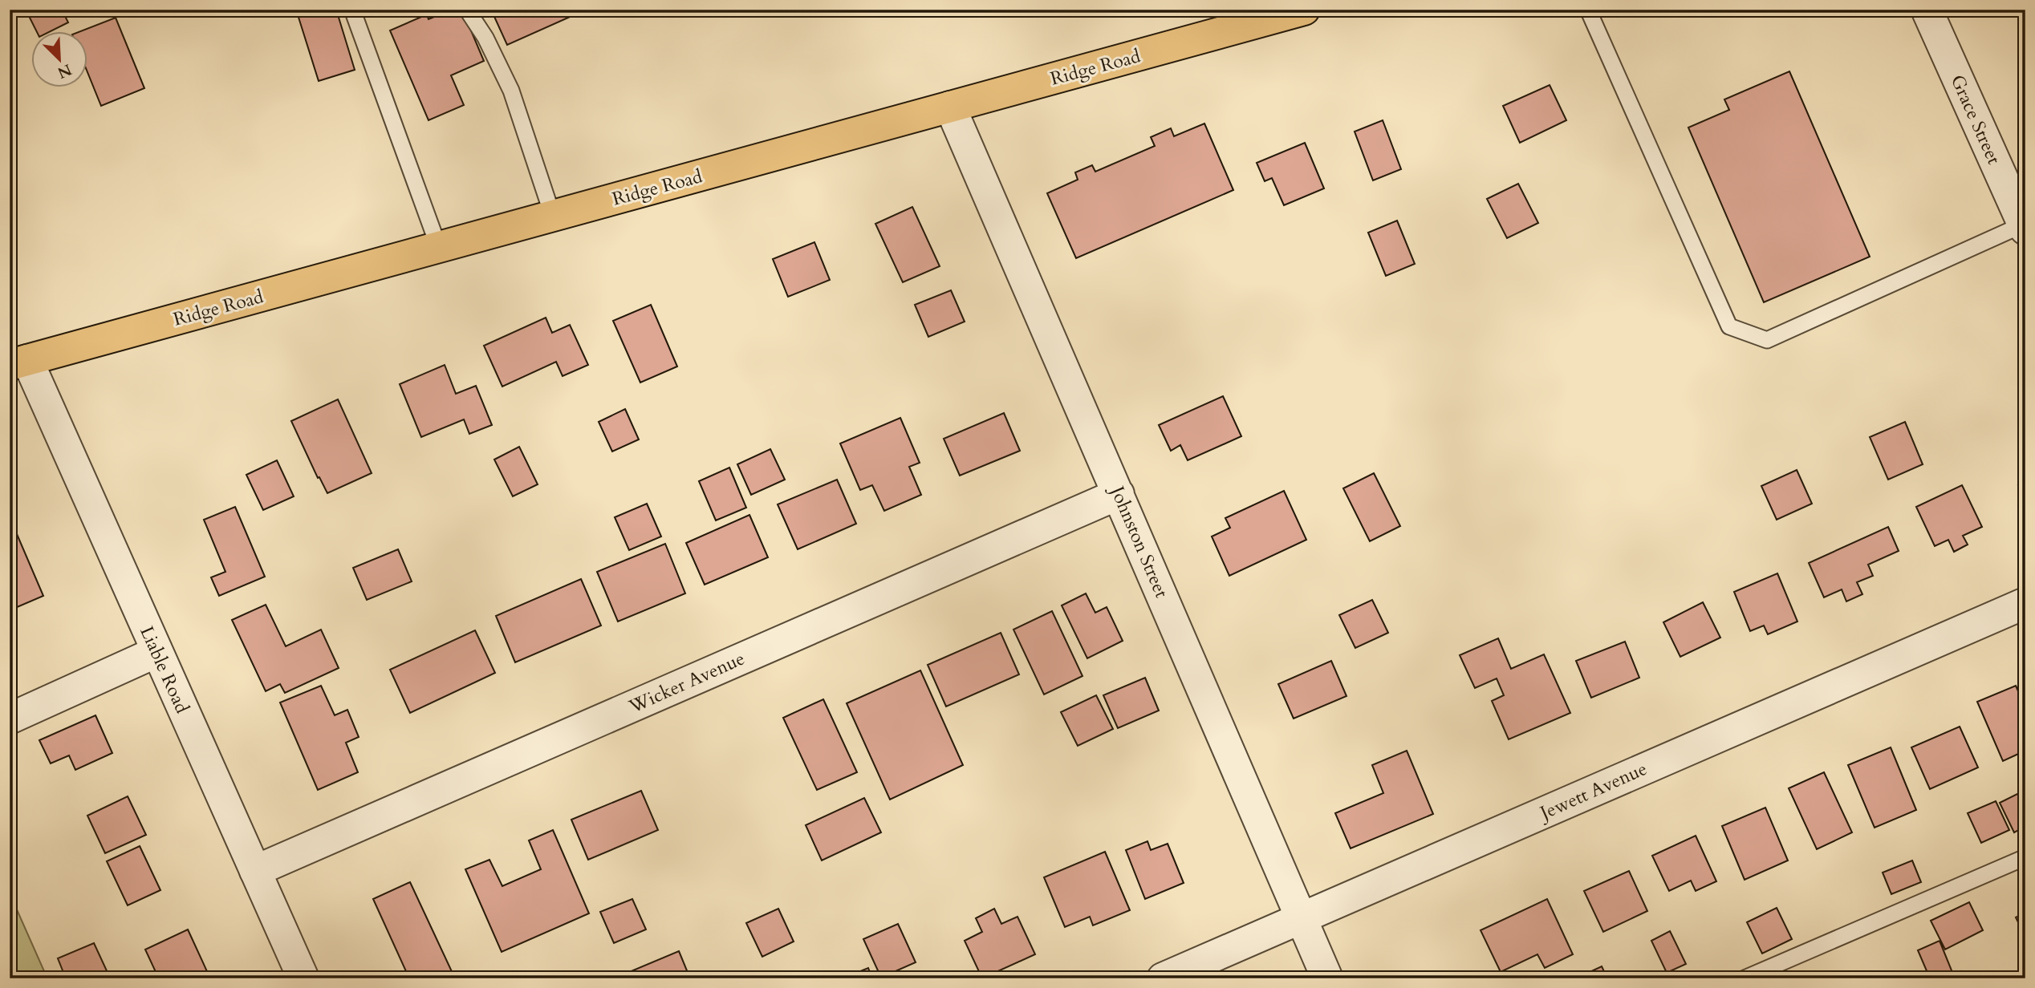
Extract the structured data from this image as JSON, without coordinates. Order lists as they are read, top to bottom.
{
  "streets": {
    "main road": ["Ridge Road"],
    "street": [
      "Grace Street",
      "Johnston Street",
      "Liable Road",
      "Wicker Avenue",
      "Jewett Avenue"
    ]
  },
  "crossings": [
    ["Ridge Road", "Johnston Street"],
    ["Ridge Road", "Liable Road"],
    ["Johnston Street", "Wicker Avenue"],
    ["Johnston Street", "Jewett Avenue"],
    ["Liable Road", "Wicker Avenue"]
  ],
  "north": "bottom right"
}
